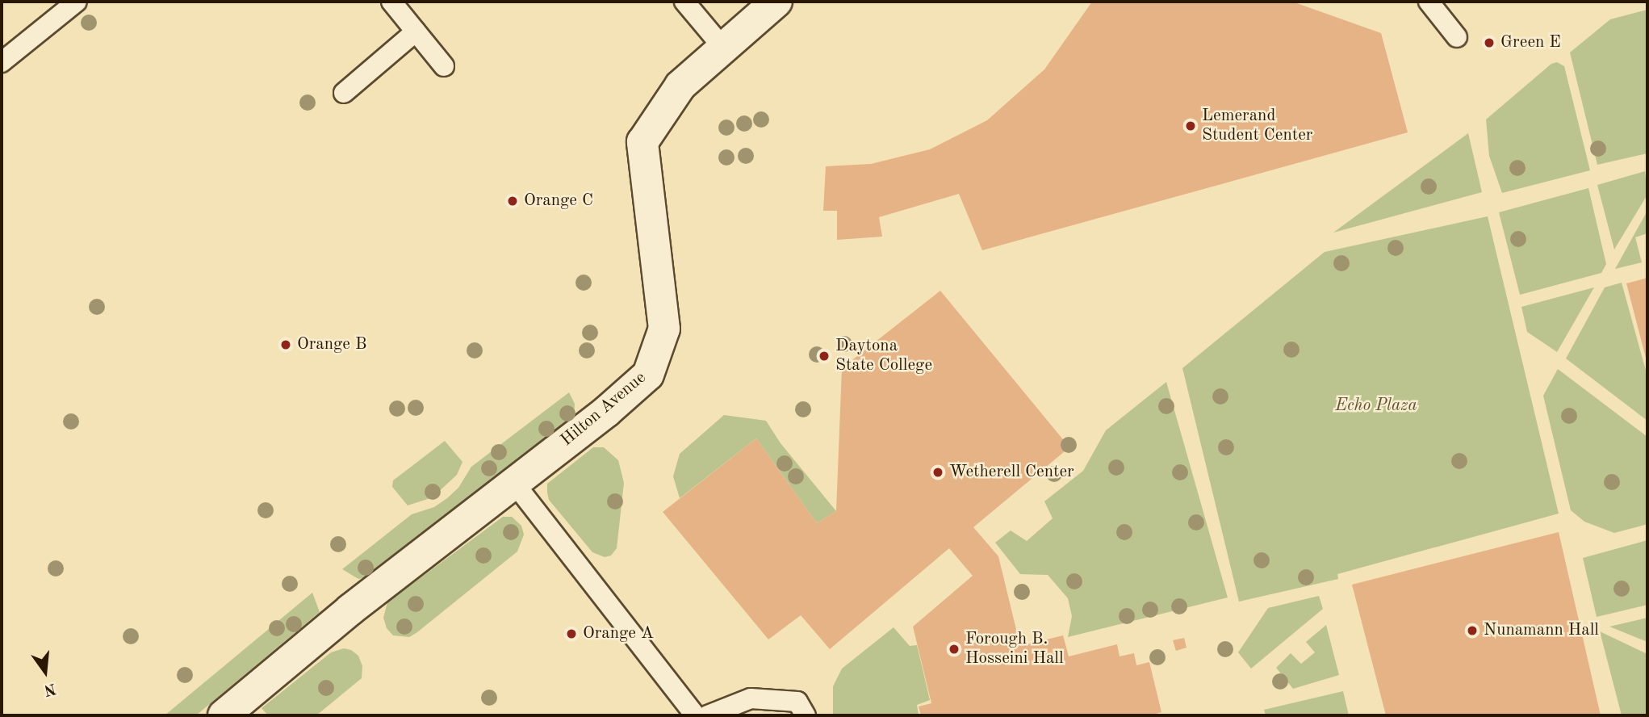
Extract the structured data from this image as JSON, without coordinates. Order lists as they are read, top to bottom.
{
  "streets": {
    "street": ["Hilton Avenue"]
  },
  "parks": ["Echo Plaza"],
  "places": [
    "Green E",
    "Lemerand Student Center",
    "Orange C",
    "Orange B",
    "Daytona State College",
    "Wetherell Center",
    "Nunamann Hall",
    "Orange A",
    "Forough B. Hosseini Hall"
  ],
  "north": "bottom"
}
